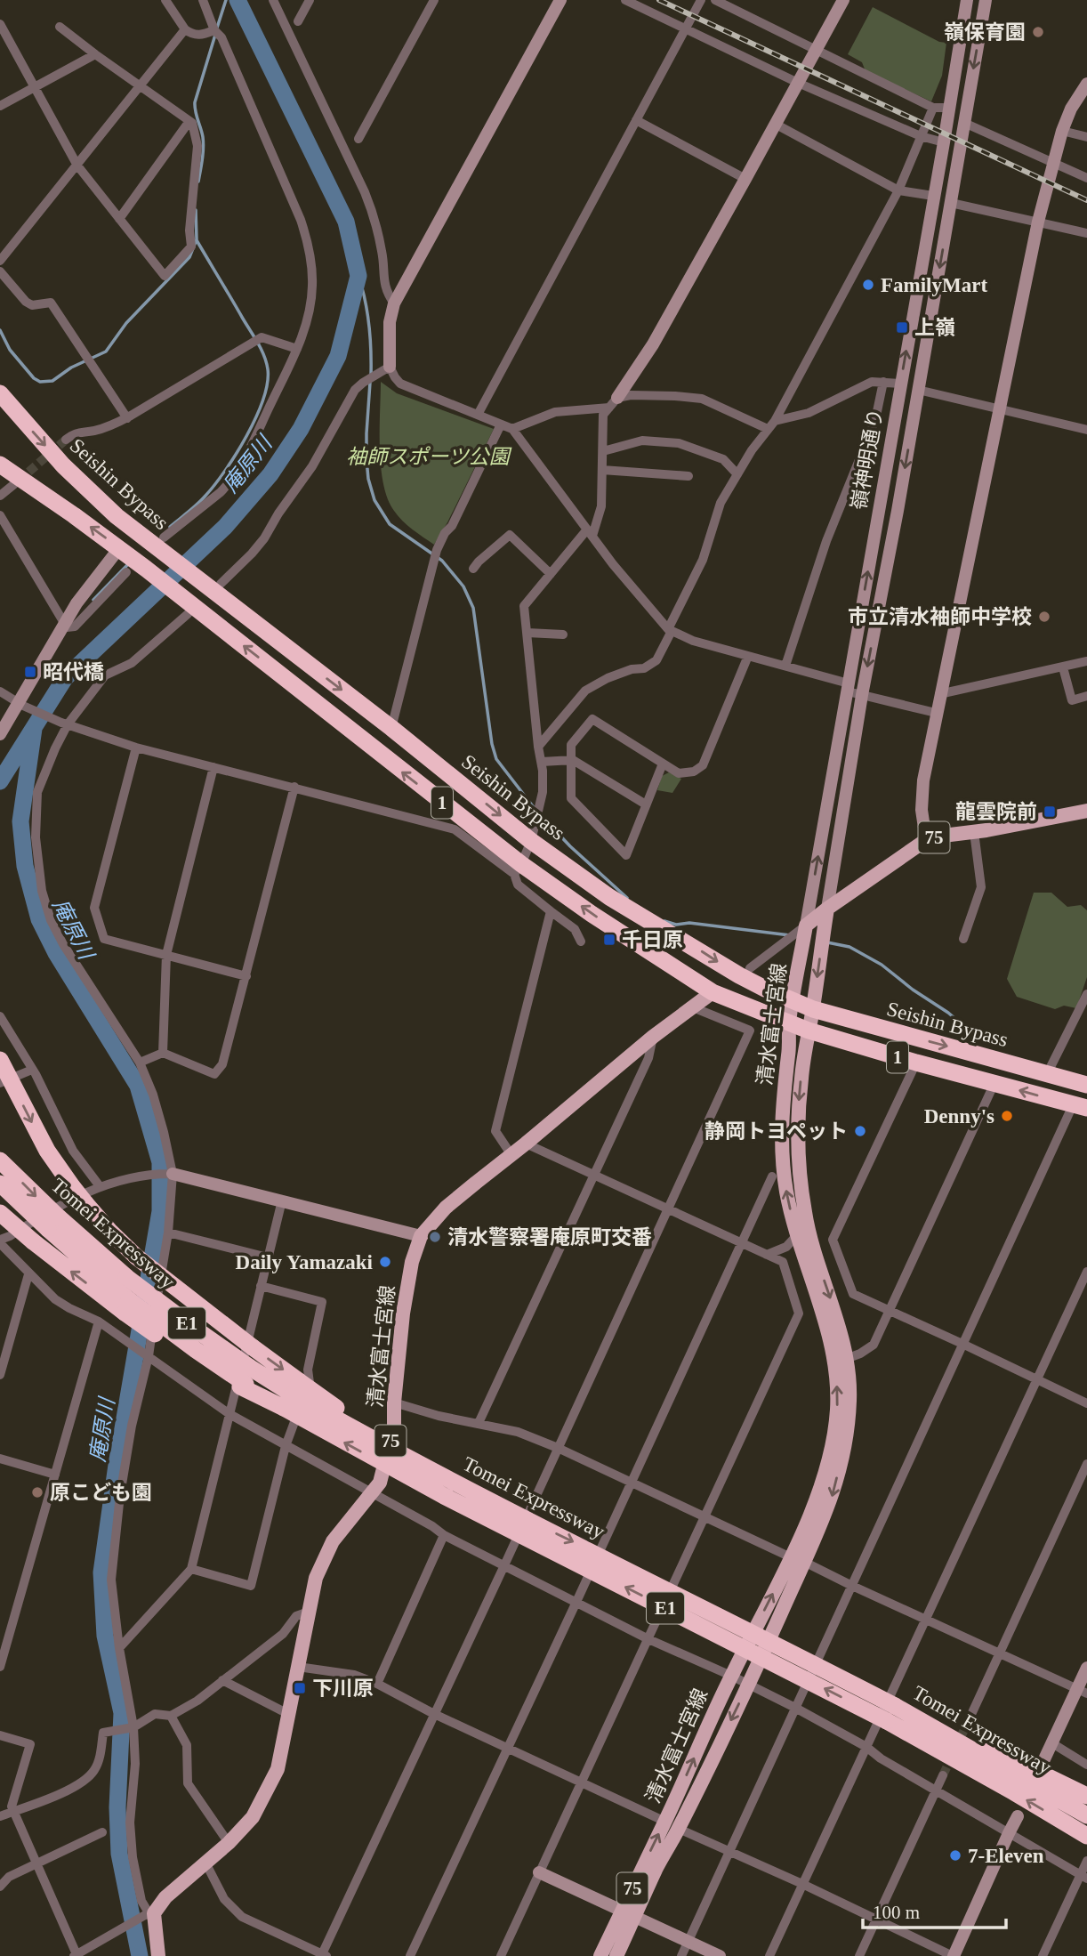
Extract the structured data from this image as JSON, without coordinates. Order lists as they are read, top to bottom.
{
  "streets": {
    "highway": [
      "Seishin Bypass",
      "1",
      "Tomei Expressway",
      "E1"
    ],
    "main road": ["75", "清水富士宮線"],
    "street": ["嶺神明通り"]
  },
  "crossings": [
    ["嶺神明通り", "75"],
    ["嶺神明通り", "清水富士宮線"],
    ["Seishin Bypass", "清水富士宮線"],
    ["1", "清水富士宮線"],
    ["75", "清水富士宮線"]
  ],
  "water": ["庵原川"],
  "parks": ["袖師スポーツ公園"],
  "places": {
    "other": [
      "嶺保育園",
      "FamilyMart",
      "市立清水袖師中学校",
      "Denny's",
      "静岡トヨペット",
      "清水警察署庵原町交番",
      "Daily Yamazaki",
      "原こども園",
      "7-Eleven"
    ],
    "transit": [
      "上嶺",
      "昭代橋",
      "龍雲院前",
      "千日原",
      "下川原"
    ]
  },
  "scale_bar": "100 m"
}
